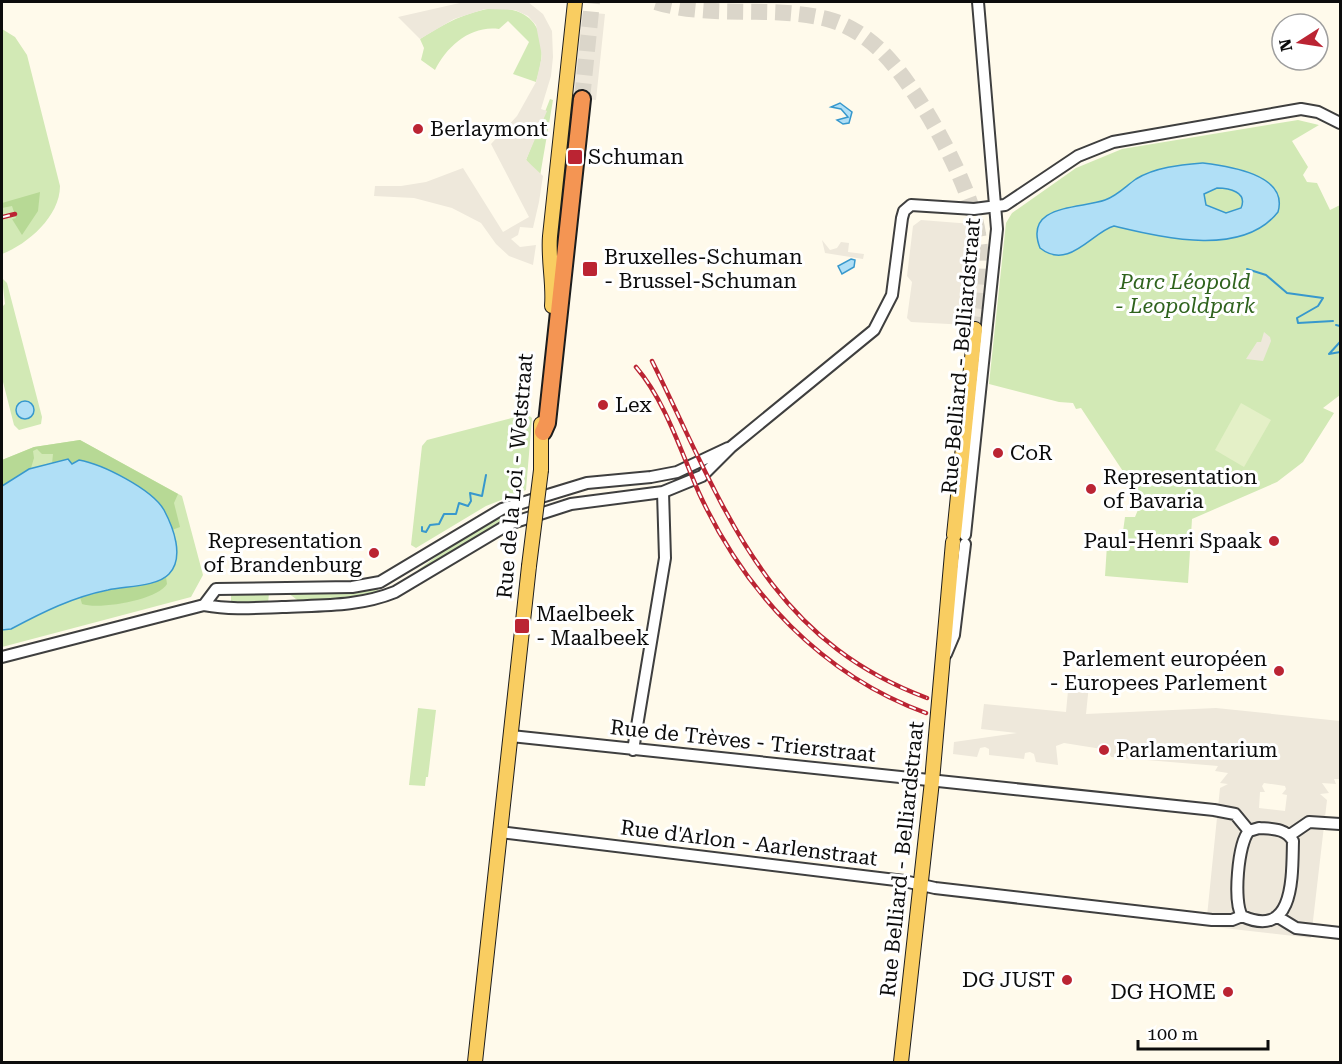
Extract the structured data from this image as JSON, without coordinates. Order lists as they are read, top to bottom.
{
  "streets": {
    "main road": ["Rue Belliard - Belliardstraat", "Rue de la Loi - Wetstraat"],
    "street": ["Rue de Trèves - Trierstraat", "Rue d'Arlon - Aarlenstraat"]
  },
  "crossings": [
    ["Rue Belliard - Belliardstraat", "Rue de Trèves - Trierstraat"],
    ["Rue Belliard - Belliardstraat", "Rue d'Arlon - Aarlenstraat"],
    ["Rue de la Loi - Wetstraat", "Rue de Trèves - Trierstraat"],
    ["Rue de la Loi - Wetstraat", "Rue d'Arlon - Aarlenstraat"]
  ],
  "parks": ["Parc Léopold - Leopoldpark"],
  "places": {
    "other": [
      "Berlaymont",
      "Lex",
      "CoR",
      "Representation of Bavaria",
      "Paul-Henri Spaak",
      "Representation of Brandenburg",
      "Parlement européen - Europees Parlement",
      "Parlamentarium",
      "DG JUST",
      "DG HOME"
    ],
    "transit": ["Schuman", "Bruxelles-Schuman - Brussel-Schuman", "Maelbeek - Maalbeek"]
  },
  "scale_bar": "100 m",
  "north": "left"
}
